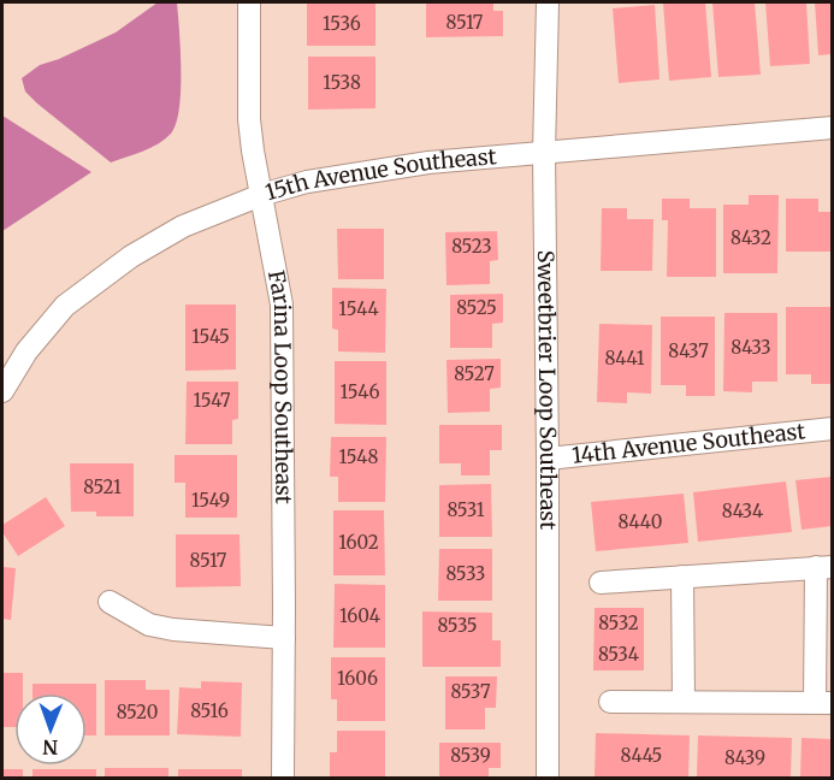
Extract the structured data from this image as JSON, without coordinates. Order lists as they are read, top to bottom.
{
  "streets": {
    "street": [
      "15th Avenue Southeast",
      "Farina Loop Southeast",
      "Sweetbrier Loop Southeast",
      "14th Avenue Southeast"
    ]
  },
  "crossings": [
    ["15th Avenue Southeast", "Farina Loop Southeast"],
    ["15th Avenue Southeast", "Sweetbrier Loop Southeast"],
    ["Sweetbrier Loop Southeast", "14th Avenue Southeast"]
  ],
  "house_numbers": [
    "8517",
    "1536",
    "1538",
    "8432",
    "8523",
    "8525",
    "1544",
    "1545",
    "8433",
    "8437",
    "8441",
    "8527",
    "1546",
    "1547",
    "1548",
    "8521",
    "1549",
    "8531",
    "8434",
    "8440",
    "1602",
    "8517",
    "8533",
    "1604",
    "8532",
    "8535",
    "8534",
    "1606",
    "8537",
    "8516",
    "8520",
    "8539",
    "8445",
    "8439"
  ],
  "north": "bottom"
}
